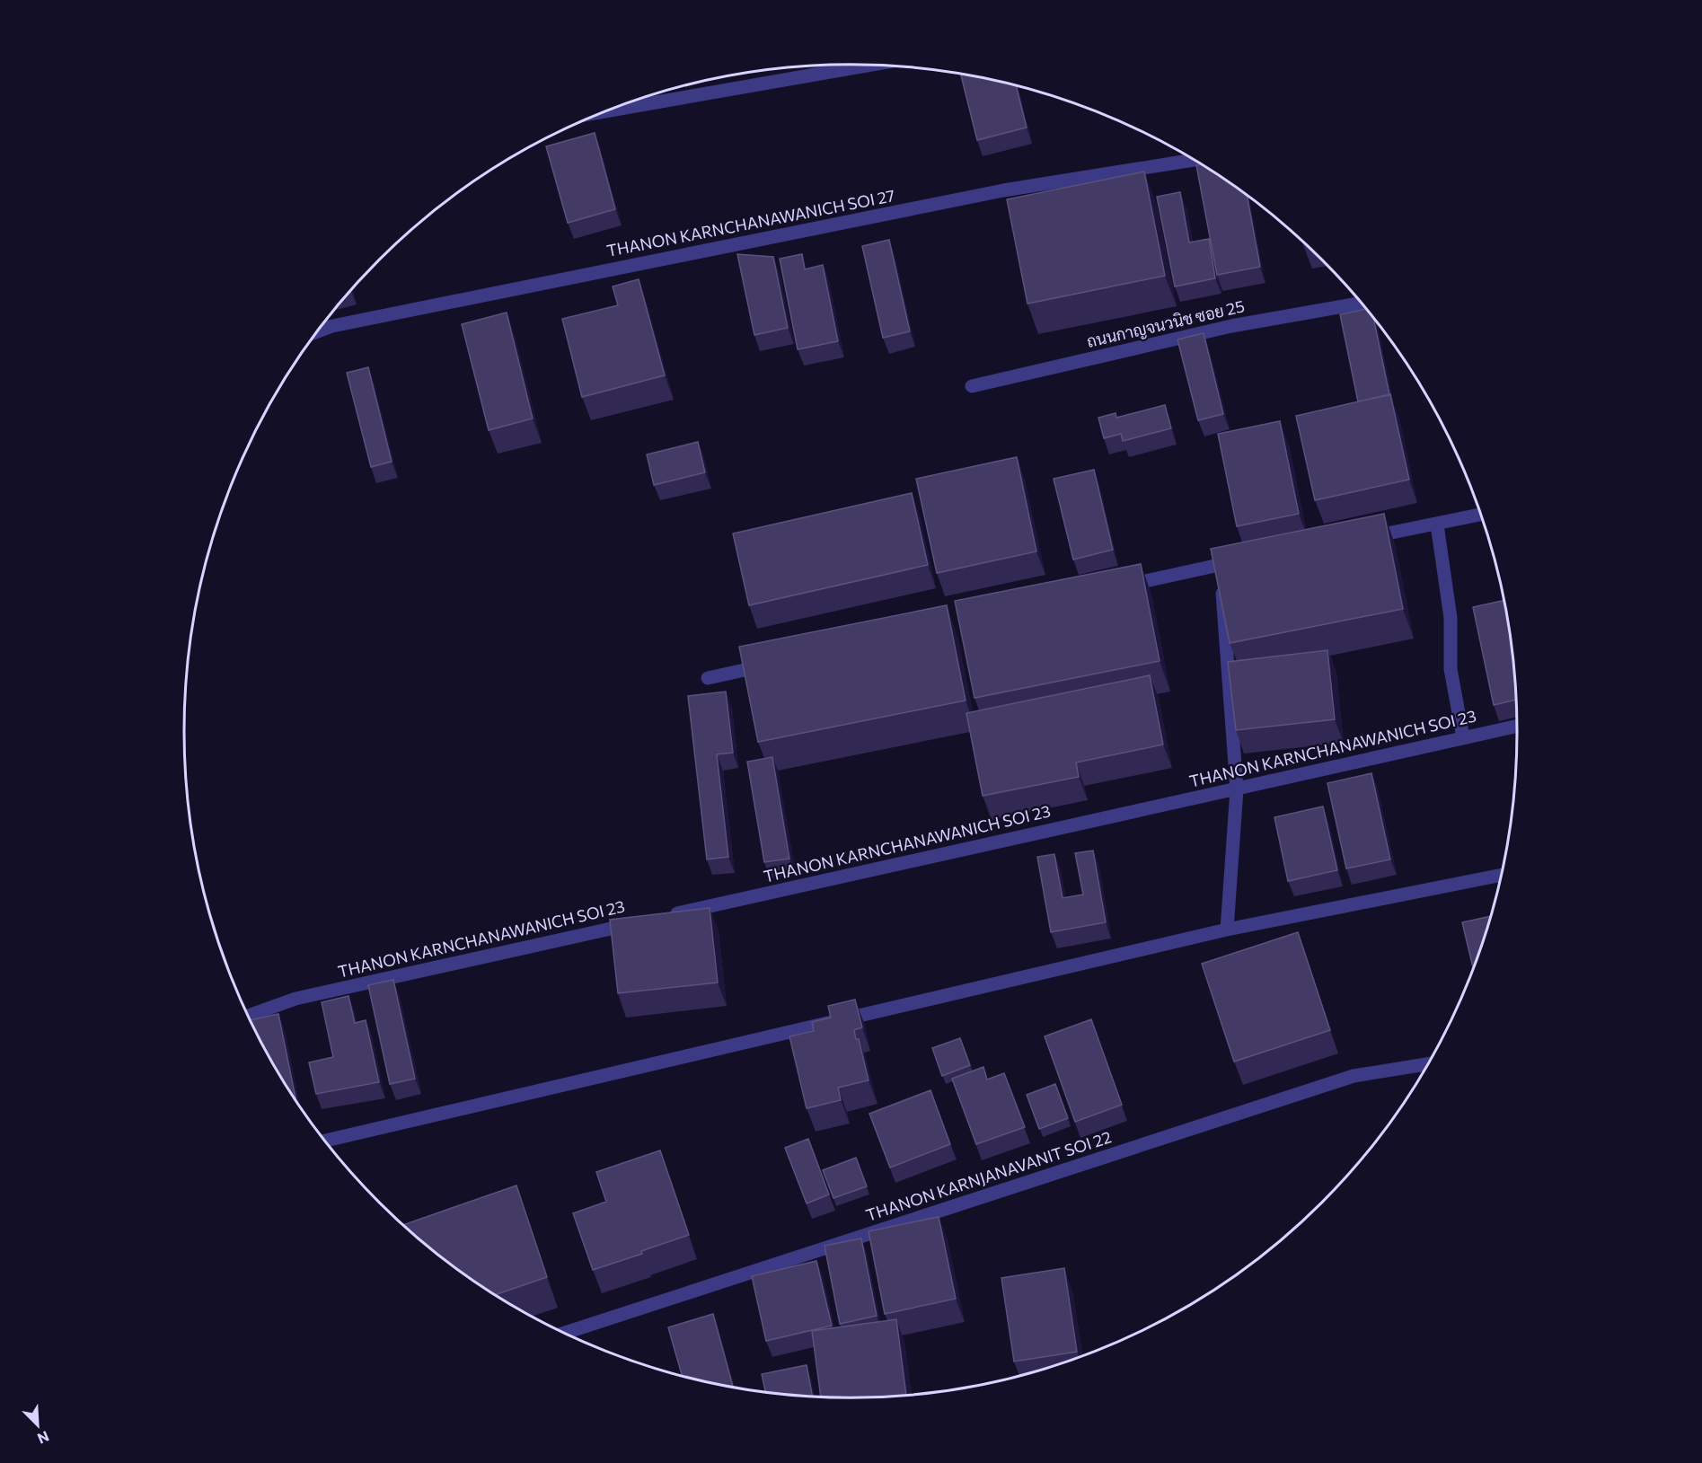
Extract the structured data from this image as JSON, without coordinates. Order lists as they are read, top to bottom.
{
  "streets": {
    "street": [
      "THANON KARNCHANAWANICH SOI 27",
      "ถนนกาญจนวนิช ซอย 25",
      "THANON KARNCHANAWANICH SOI 23",
      "THANON KARNJANAVANIT SOI 22"
    ]
  },
  "north": "bottom right"
}
